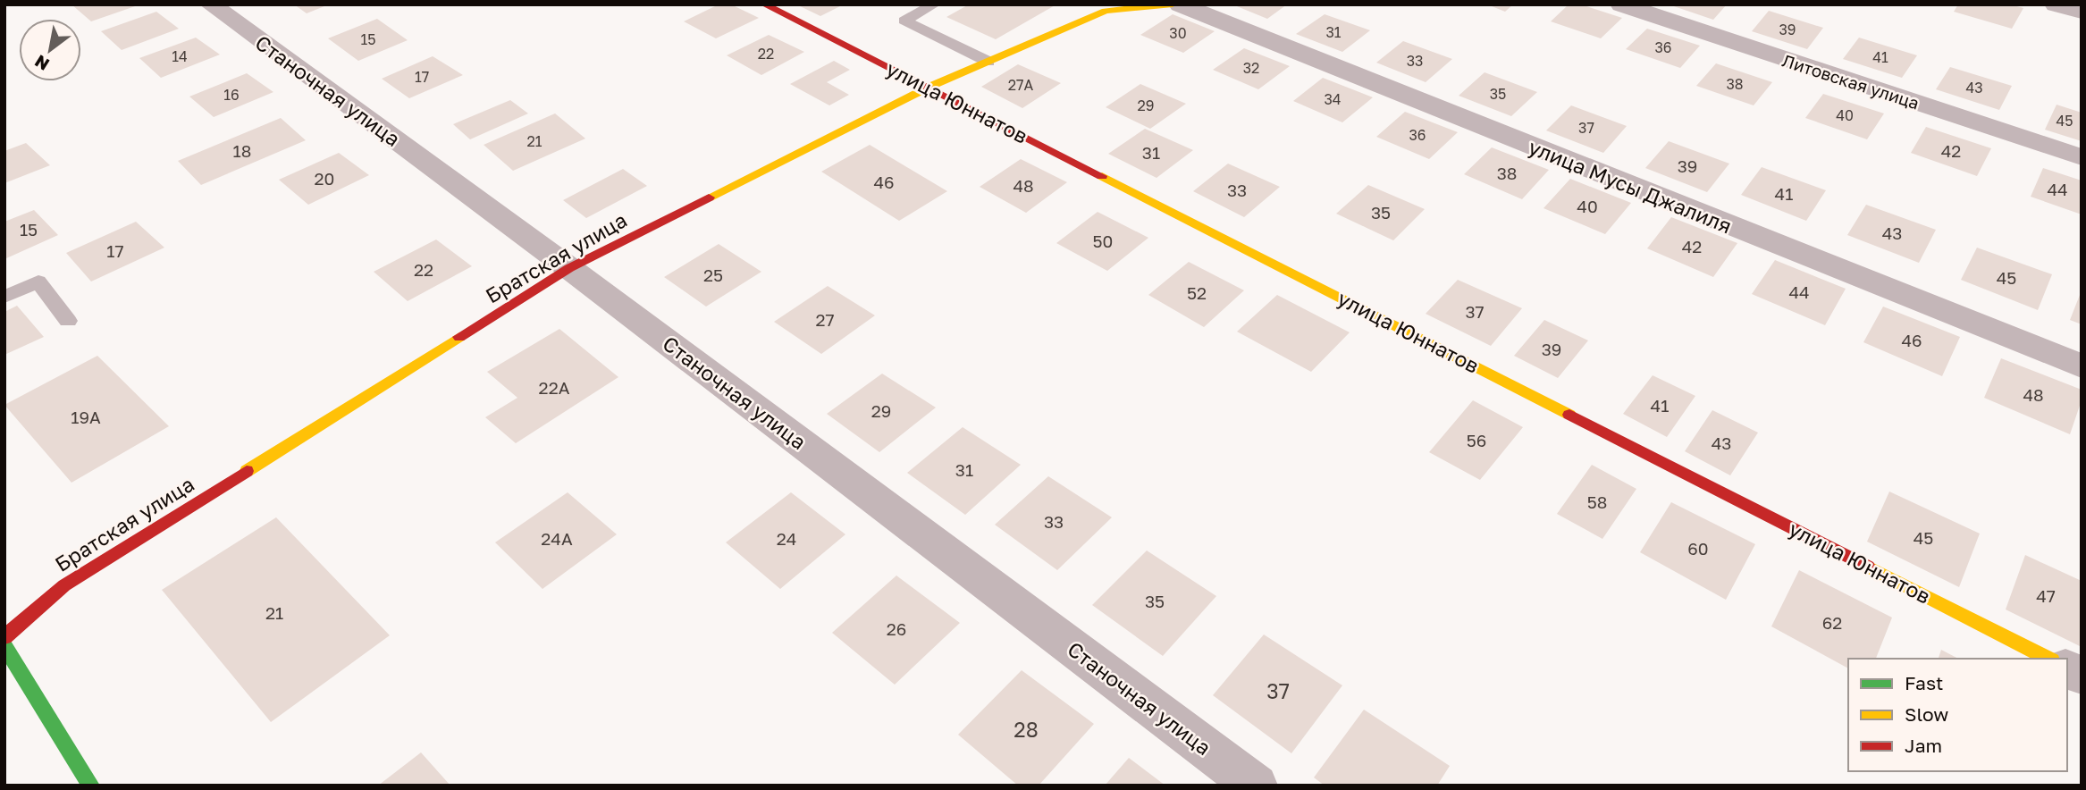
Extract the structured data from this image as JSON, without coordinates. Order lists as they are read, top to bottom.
{
  "streets": {
    "street": [
      "Литовская улица",
      "Станочная улица",
      "улица Юннатов",
      "улица Мусы Джалиля",
      "Братская улица"
    ]
  },
  "crossings": [
    ["Станочная улица", "Братская улица"],
    ["улица Юннатов", "Братская улица"]
  ],
  "house_numbers": [
    "39",
    "31",
    "30",
    "15",
    "36",
    "22",
    "14",
    "41",
    "33",
    "32",
    "17",
    "38",
    "27А",
    "43",
    "35",
    "16",
    "34",
    "29",
    "40",
    "45",
    "37",
    "36",
    "21",
    "18",
    "42",
    "31",
    "39",
    "38",
    "20",
    "46",
    "48",
    "44",
    "33",
    "41",
    "40",
    "35",
    "15",
    "43",
    "50",
    "42",
    "17",
    "22",
    "25",
    "45",
    "44",
    "52",
    "37",
    "27",
    "46",
    "39",
    "22А",
    "48",
    "41",
    "29",
    "19А",
    "56",
    "43",
    "31",
    "58",
    "33",
    "45",
    "24А",
    "24",
    "60",
    "47",
    "35",
    "21",
    "62",
    "26",
    "37",
    "28"
  ],
  "legend": ["Fast", "Slow", "Jam"],
  "north": "bottom left"
}
